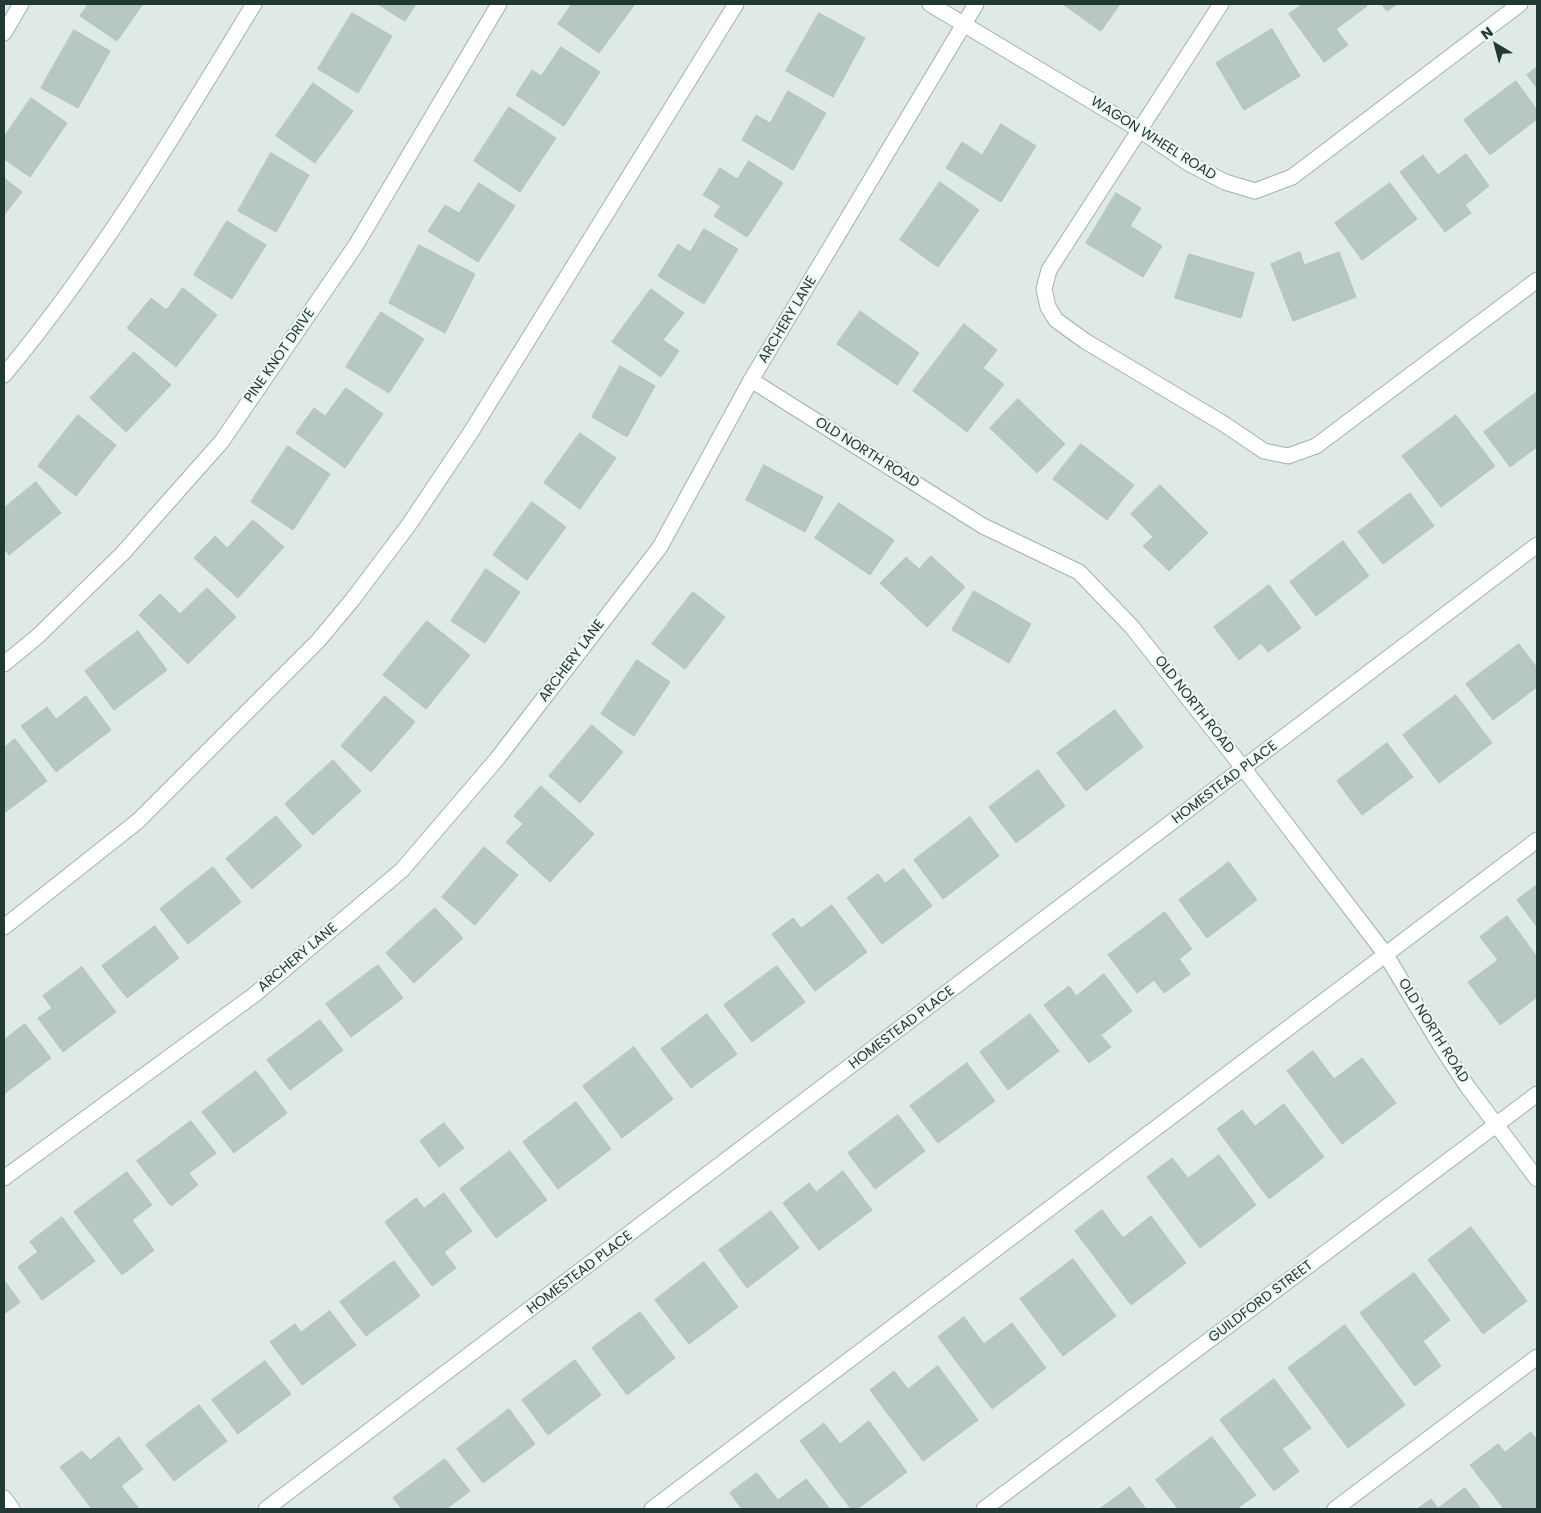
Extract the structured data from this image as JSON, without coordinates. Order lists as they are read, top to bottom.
{
  "streets": {
    "street": [
      "WAGON WHEEL ROAD",
      "ARCHERY LANE",
      "PINE KNOT DRIVE",
      "OLD NORTH ROAD",
      "HOMESTEAD PLACE",
      "GUILDFORD STREET"
    ]
  },
  "crossings": [
    ["WAGON WHEEL ROAD", "ARCHERY LANE"],
    ["ARCHERY LANE", "OLD NORTH ROAD"],
    ["OLD NORTH ROAD", "HOMESTEAD PLACE"],
    ["OLD NORTH ROAD", "GUILDFORD STREET"]
  ],
  "north": "top left"
}
